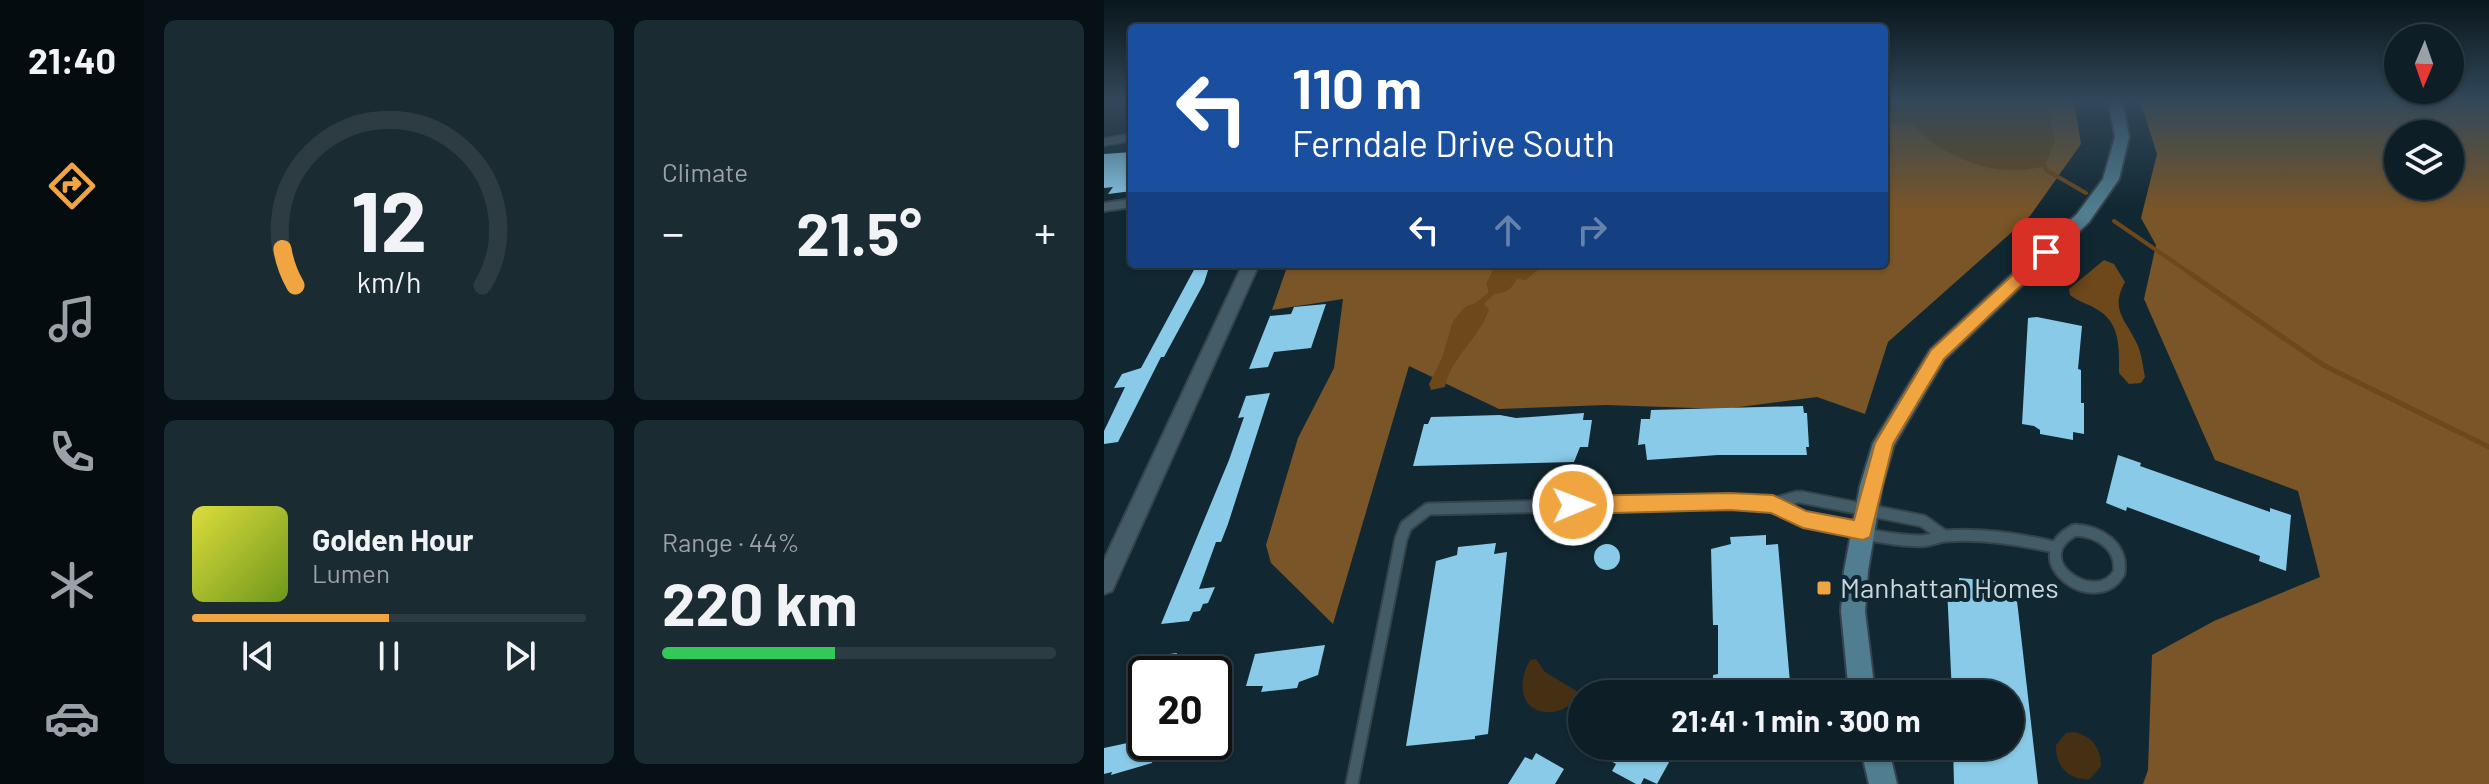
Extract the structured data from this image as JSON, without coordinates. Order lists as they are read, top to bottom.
{
  "places": {
    "transit": ["Manhattan Homes"]
  },
  "north": "bottom",
  "page": {
    "tabs": "21:40",
    "tile": [
      "Climate",
      ["Range · 44%", "220 km"]
    ],
    "turn": ["110 m", "Ferndale Drive South"],
    "heat": ["−", "21.5°", "+"],
    "song": ["Golden Hour", "Lumen"],
    "limit": "20",
    "trip": "21:41 · 1 min · 300 m",
    "gauge": ["12", "km/h"]
  }
}
